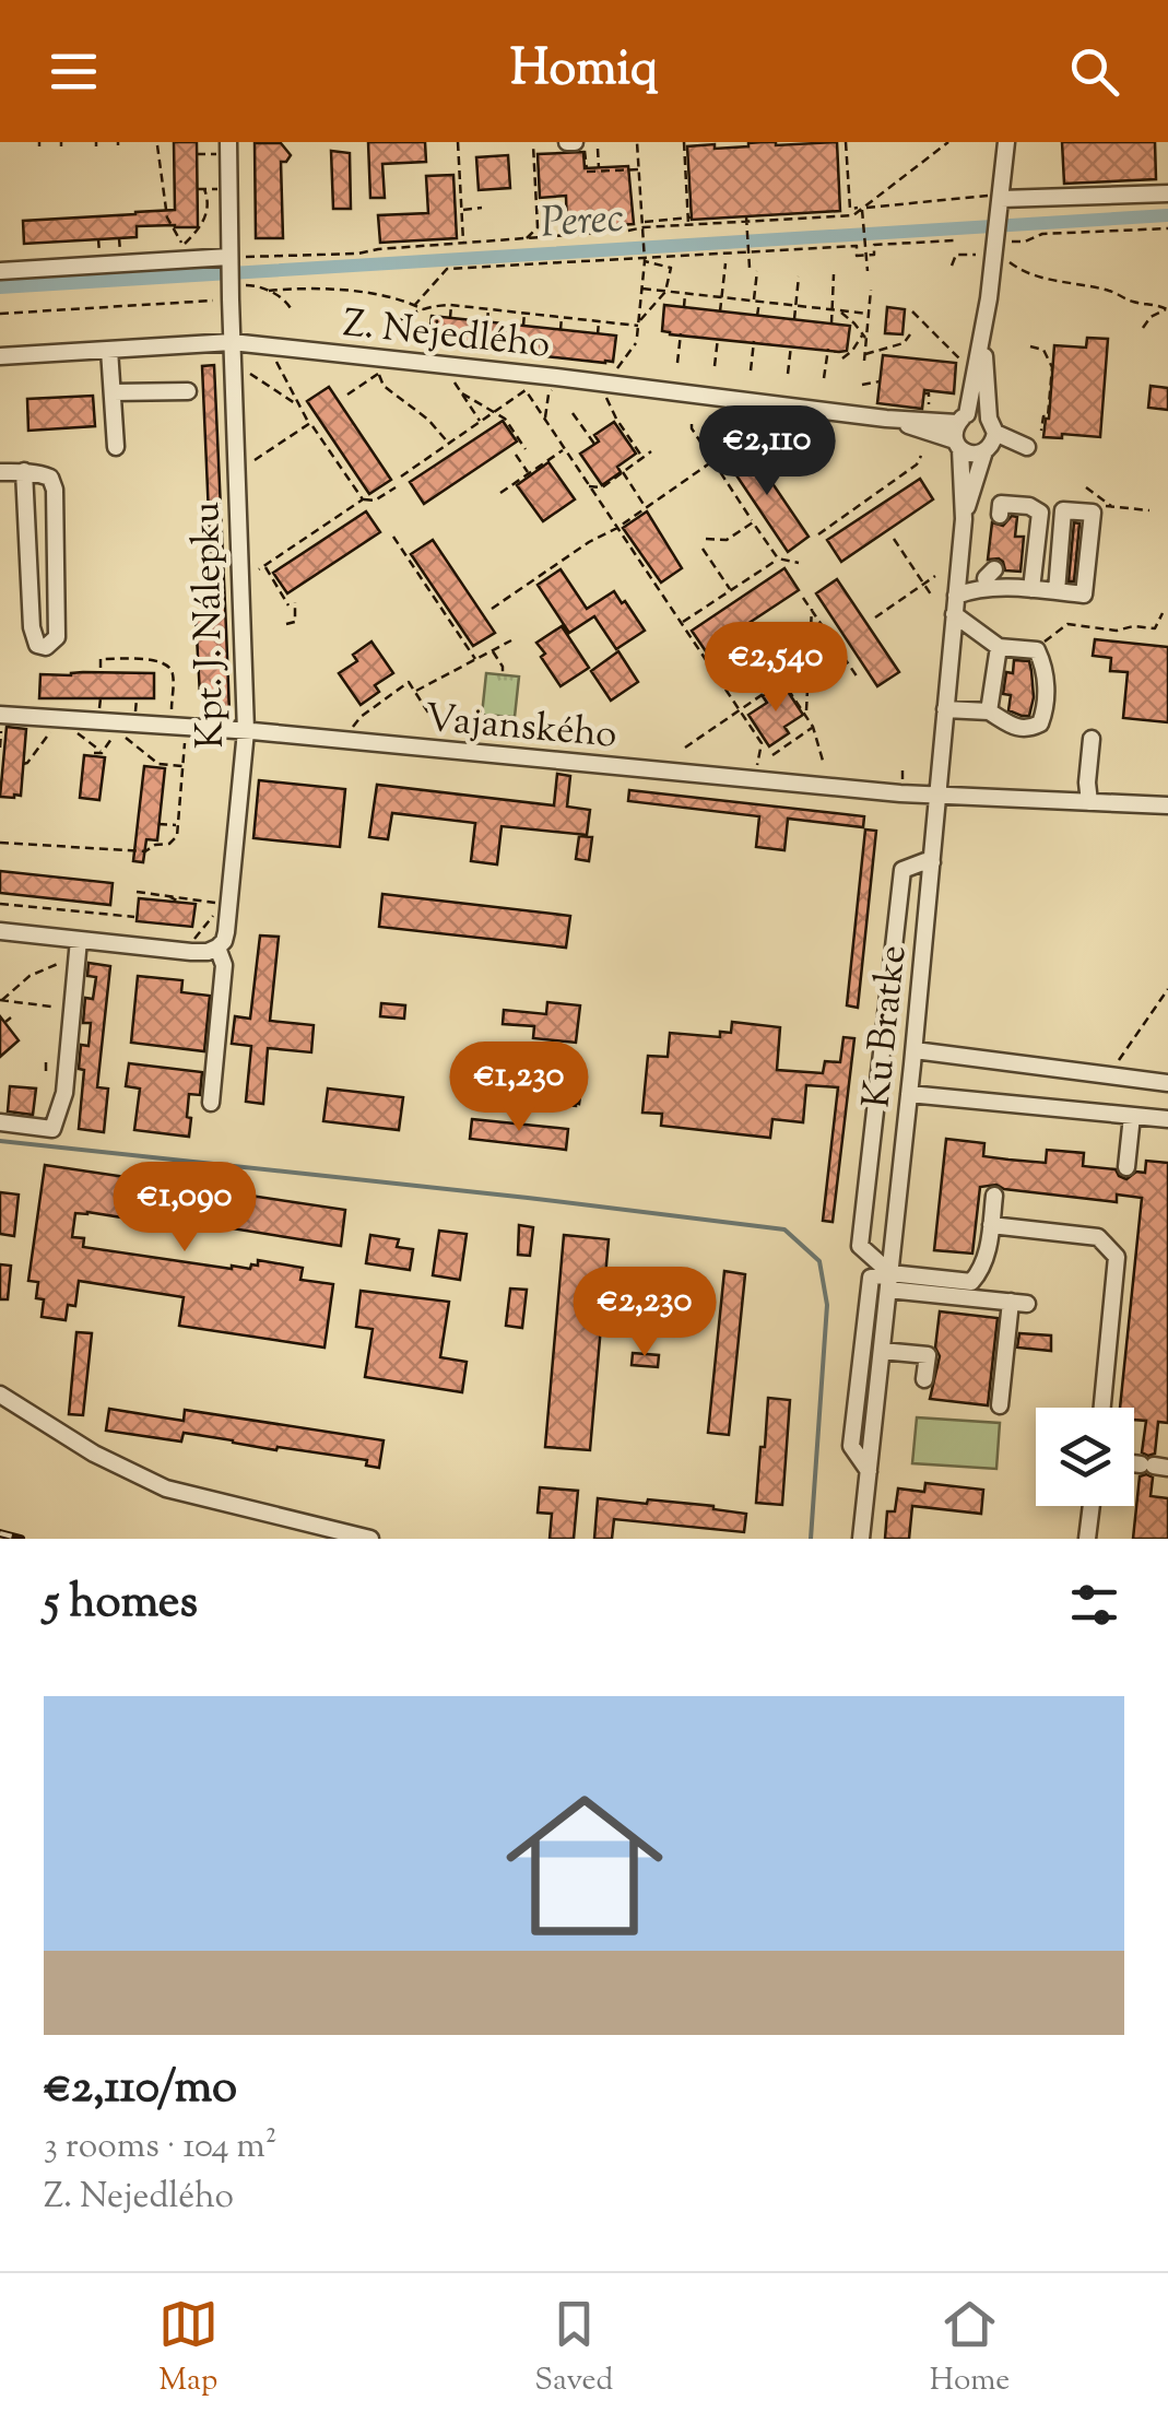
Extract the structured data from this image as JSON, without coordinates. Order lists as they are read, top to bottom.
{
  "streets": {
    "street": [
      "Z. Nejedlého",
      "Kpt. J. Nálepku",
      "Vajanského",
      "Ku Bratke"
    ]
  },
  "crossings": [
    ["Z. Nejedlého", "Kpt. J. Nálepku"],
    ["Z. Nejedlého", "Ku Bratke"],
    ["Kpt. J. Nálepku", "Vajanského"],
    ["Vajanského", "Ku Bratke"]
  ],
  "water": ["Perec"],
  "page": {
    "header": "Homiq",
    "price": [
      "€2,110",
      "€2,540",
      "€1,230",
      "€1,090",
      "€2,230"
    ],
    "heading": "5 homes",
    "list": [
      {
        "name": "€2,110/mo",
        "note": "3 rooms · 104 m² · Z. Nejedlého"
      }
    ],
    "tabs": ["Map", "Saved", "Home"]
  }
}
